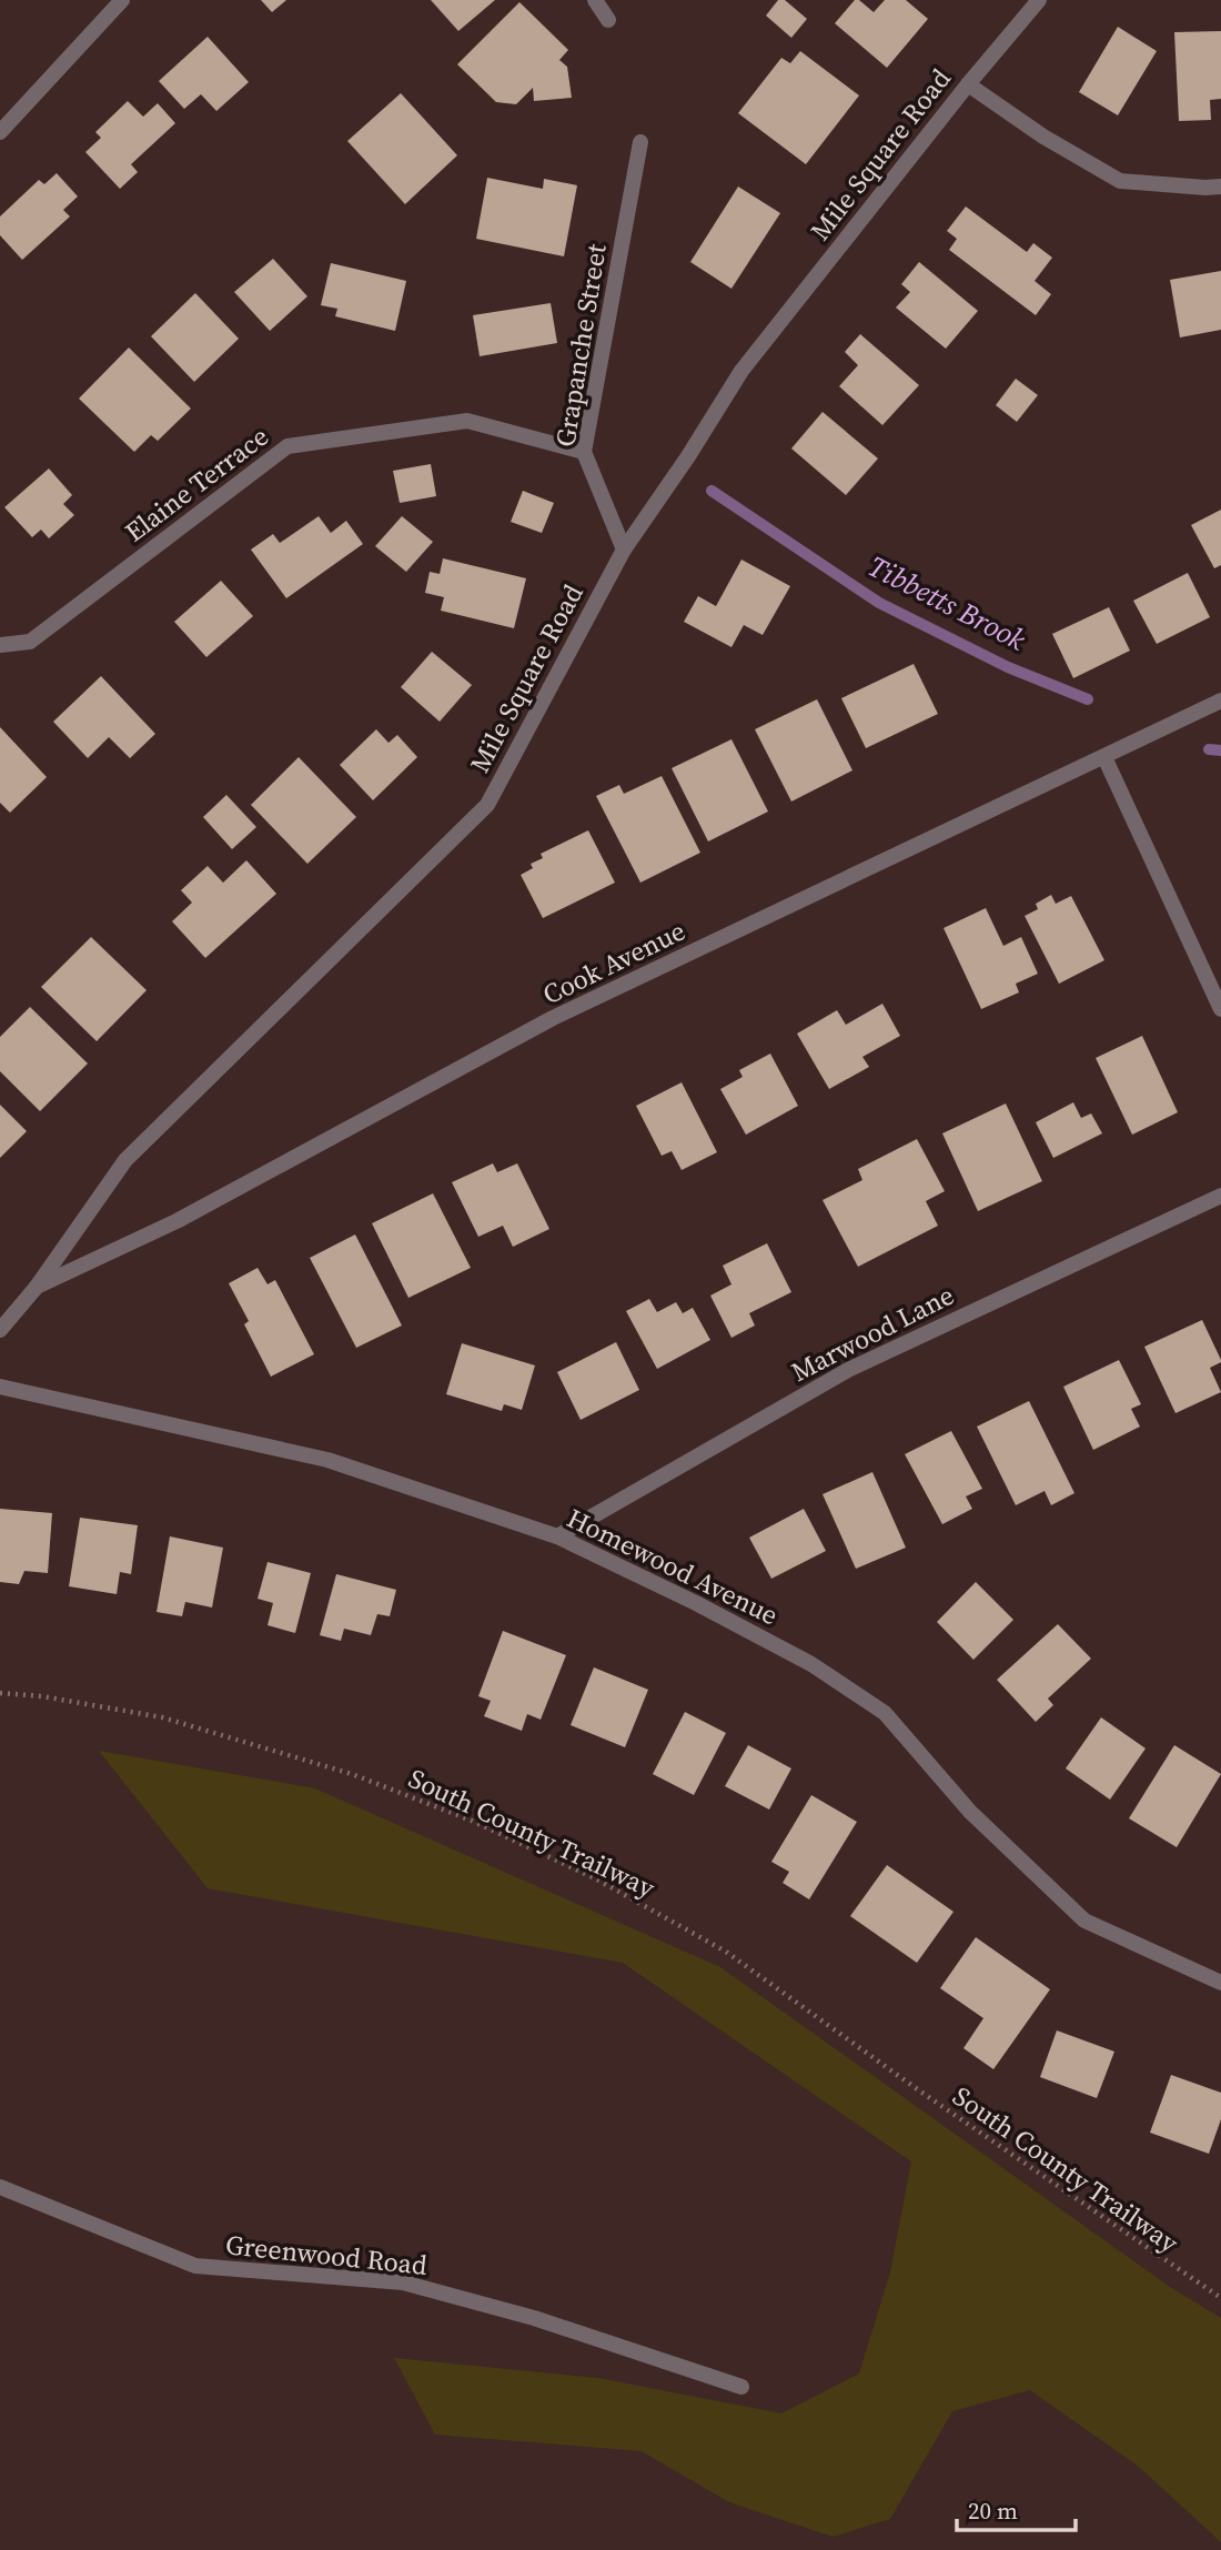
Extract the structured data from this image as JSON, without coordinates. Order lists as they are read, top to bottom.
{
  "streets": {
    "street": [
      "Mile Square Road",
      "Grapanche Street",
      "Elaine Terrace",
      "Cook Avenue",
      "Marwood Lane",
      "Homewood Avenue",
      "Greenwood Road"
    ],
    "path": ["South County Trailway"]
  },
  "crossings": [
    ["Mile Square Road", "Grapanche Street"],
    ["Mile Square Road", "Cook Avenue"],
    ["Grapanche Street", "Elaine Terrace"],
    ["Marwood Lane", "Homewood Avenue"]
  ],
  "water": ["Tibbetts Brook"],
  "scale_bar": "20 m"
}
